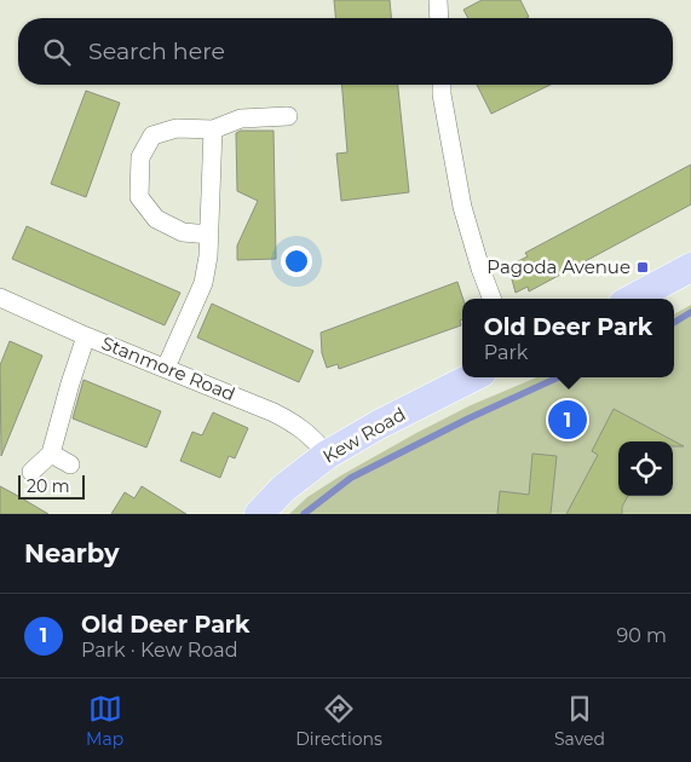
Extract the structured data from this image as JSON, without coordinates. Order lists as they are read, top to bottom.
{
  "streets": {
    "main road": ["Kew Road"],
    "street": ["Stanmore Road"]
  },
  "crossings": [
    ["Stanmore Road", "Kew Road"]
  ],
  "places": {
    "transit": ["Pagoda Avenue"]
  },
  "scale_bar": "20 m",
  "page": {
    "search": "Search here",
    "popup": ["Old Deer Park", "Park"],
    "pins": "1",
    "scale": "20 m",
    "heading": "Nearby",
    "list": [
      {
        "mark": "1",
        "name": "Old Deer Park",
        "note": "Park · Kew Road",
        "value": "90 m"
      }
    ],
    "nav": ["Map", "Directions", "Saved"]
  }
}
